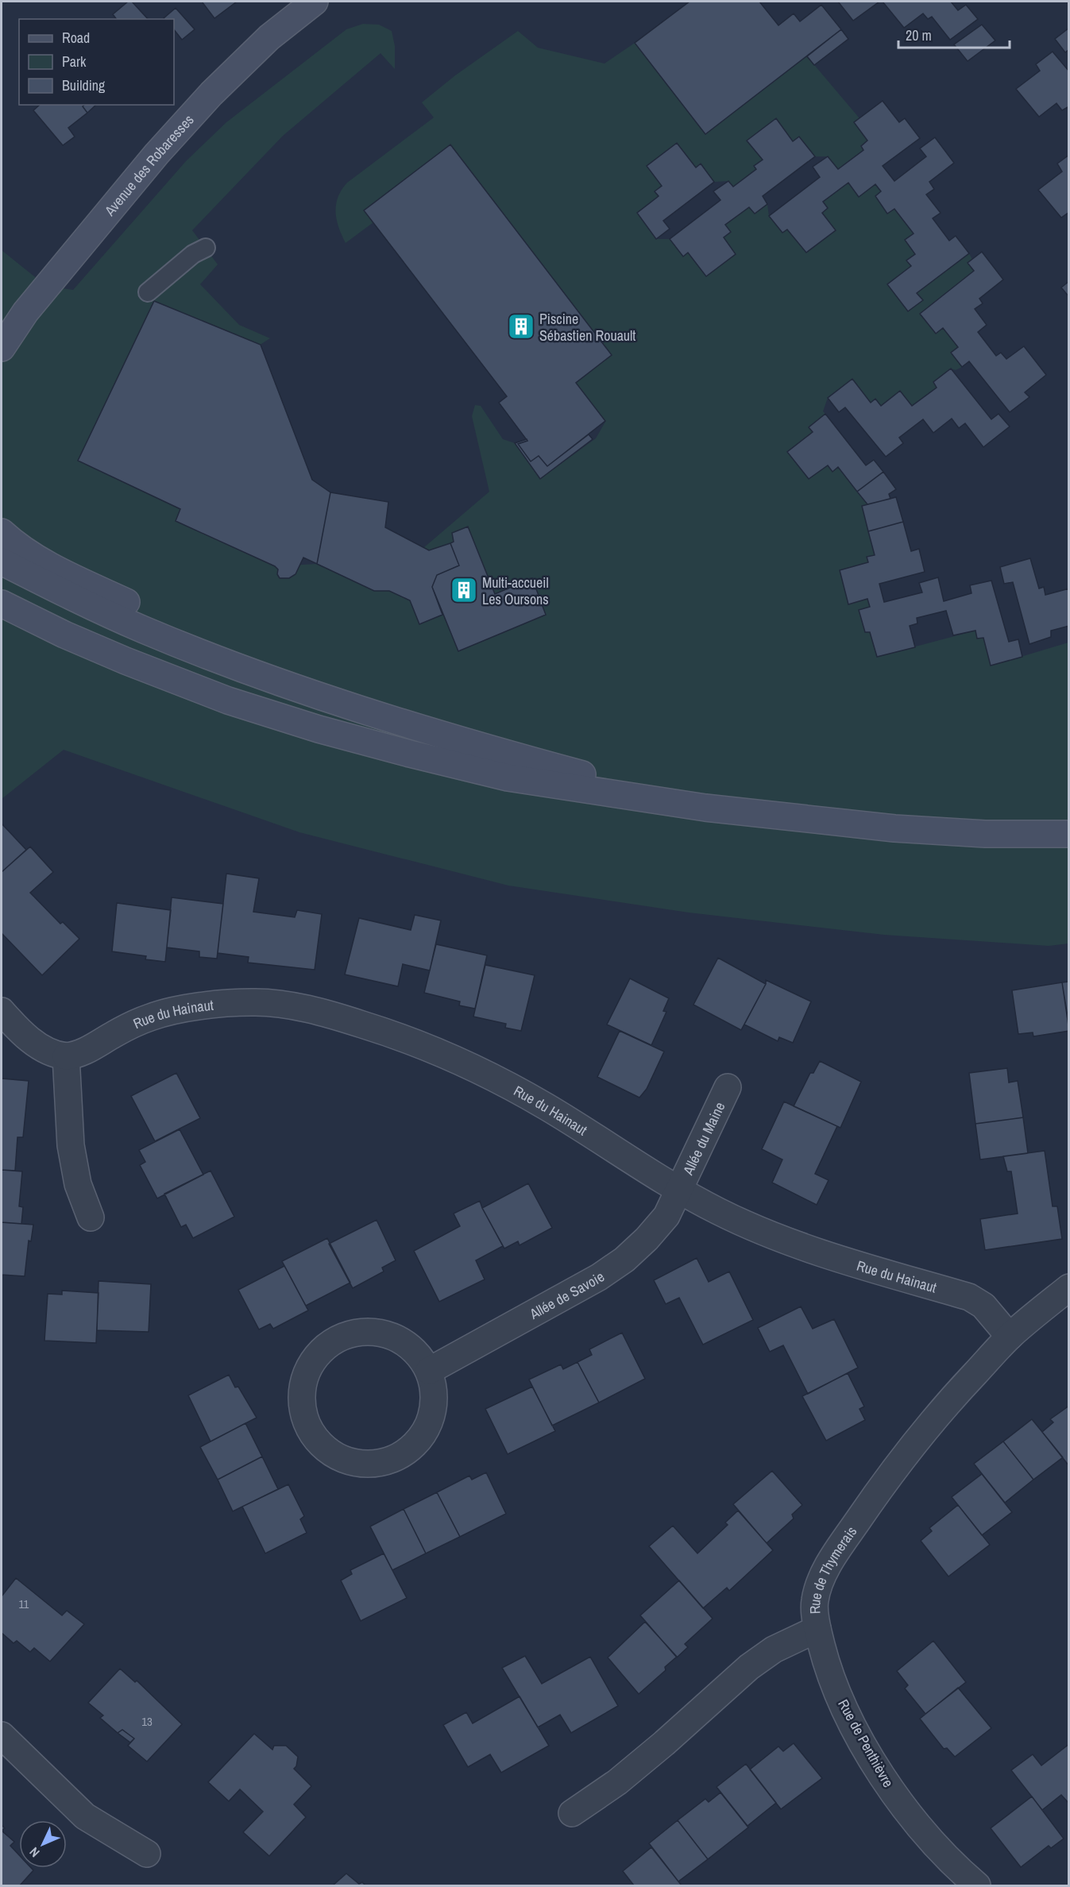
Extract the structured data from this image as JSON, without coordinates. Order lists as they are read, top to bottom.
{
  "streets": {
    "main road": ["Avenue des Robaresses"],
    "street": [
      "Rue du Hainaut",
      "Allée du Maine",
      "Allée de Savoie",
      "Rue de Thymerais",
      "Rue de Penthièvre"
    ]
  },
  "crossings": [
    ["Rue du Hainaut", "Allée du Maine"],
    ["Rue du Hainaut", "Allée de Savoie"],
    ["Rue du Hainaut", "Rue de Thymerais"],
    ["Allée du Maine", "Allée de Savoie"],
    ["Rue de Thymerais", "Rue de Penthièvre"]
  ],
  "places": {
    "building": ["Piscine Sébastien Rouault", "Multi-accueil Les Oursons"]
  },
  "house_numbers": ["11", "13"],
  "legend": ["Road", "Park", "Building"],
  "scale_bar": "20 m",
  "north": "bottom left"
}
